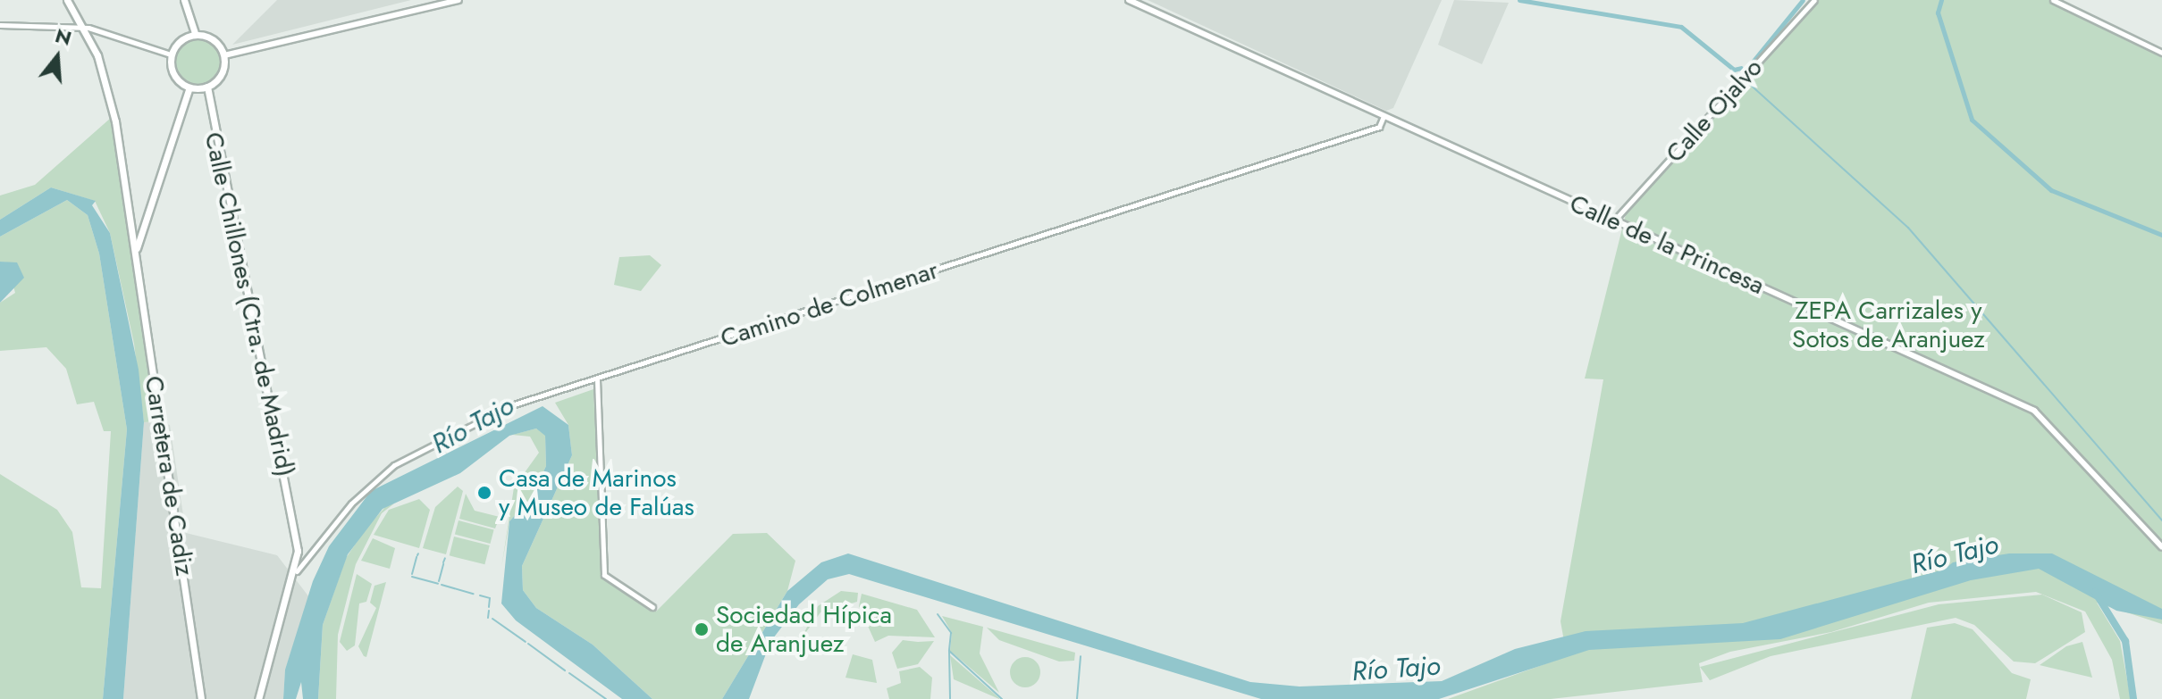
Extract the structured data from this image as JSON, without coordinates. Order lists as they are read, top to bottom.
{
  "streets": {
    "main road": ["Calle Chillones (Ctra. de Madrid)", "Carretera de Cadiz"],
    "street": ["Calle Ojalvo", "Calle de la Princesa", "Camino de Colmenar"]
  },
  "crossings": [
    ["Calle Ojalvo", "Calle de la Princesa"],
    ["Calle de la Princesa", "Camino de Colmenar"],
    ["Calle Chillones (Ctra. de Madrid)", "Camino de Colmenar"]
  ],
  "water": ["Río Tajo"],
  "parks": ["ZEPA Carrizales y Sotos de Aranjuez"],
  "places": ["Casa de Marinos y Museo de Falúas", "Sociedad Hípica de Aranjuez"],
  "north": "top"
}
